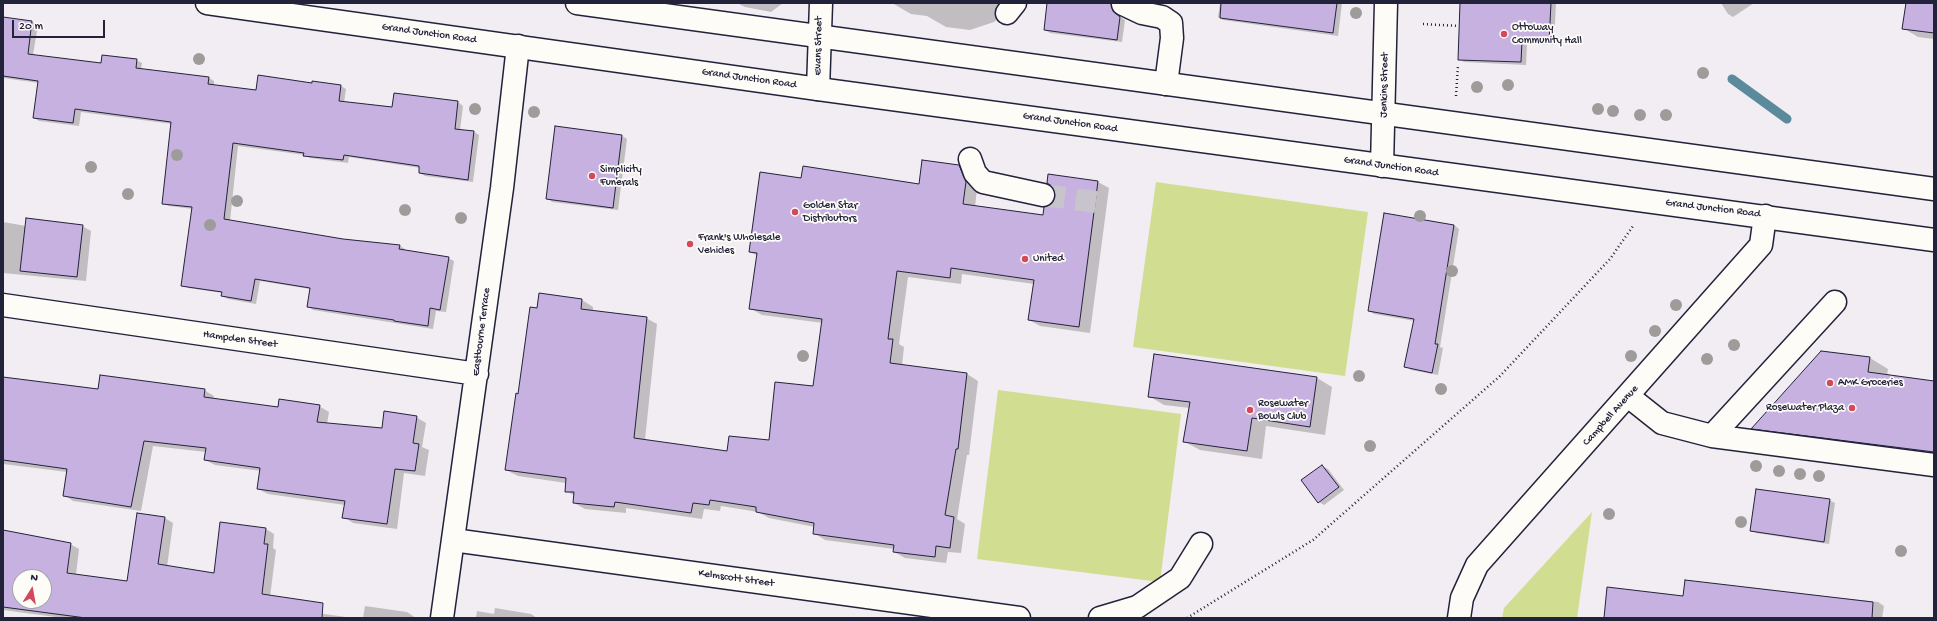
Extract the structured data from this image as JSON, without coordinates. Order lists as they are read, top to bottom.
{
  "streets": {
    "main road": [
      "Grand Junction Road",
      "Evans Street",
      "Jenkins Street",
      "Eastbourne Terrace",
      "Hampden Street",
      "Campbell Avenue",
      "Kelmscott Street"
    ]
  },
  "crossings": [
    ["Grand Junction Road", "Evans Street"],
    ["Grand Junction Road", "Jenkins Street"],
    ["Grand Junction Road", "Eastbourne Terrace"],
    ["Grand Junction Road", "Campbell Avenue"],
    ["Eastbourne Terrace", "Hampden Street"],
    ["Eastbourne Terrace", "Kelmscott Street"]
  ],
  "places": [
    "Ottoway Community Hall",
    "Simplicity Funerals",
    "Golden Star Distributors",
    "Frank's Wholesale Vehicles",
    "United",
    "AMK Groceries",
    "Rosewater Plaza",
    "Rosewater Bowls Club"
  ],
  "scale_bar": "20 m",
  "north": "top"
}
